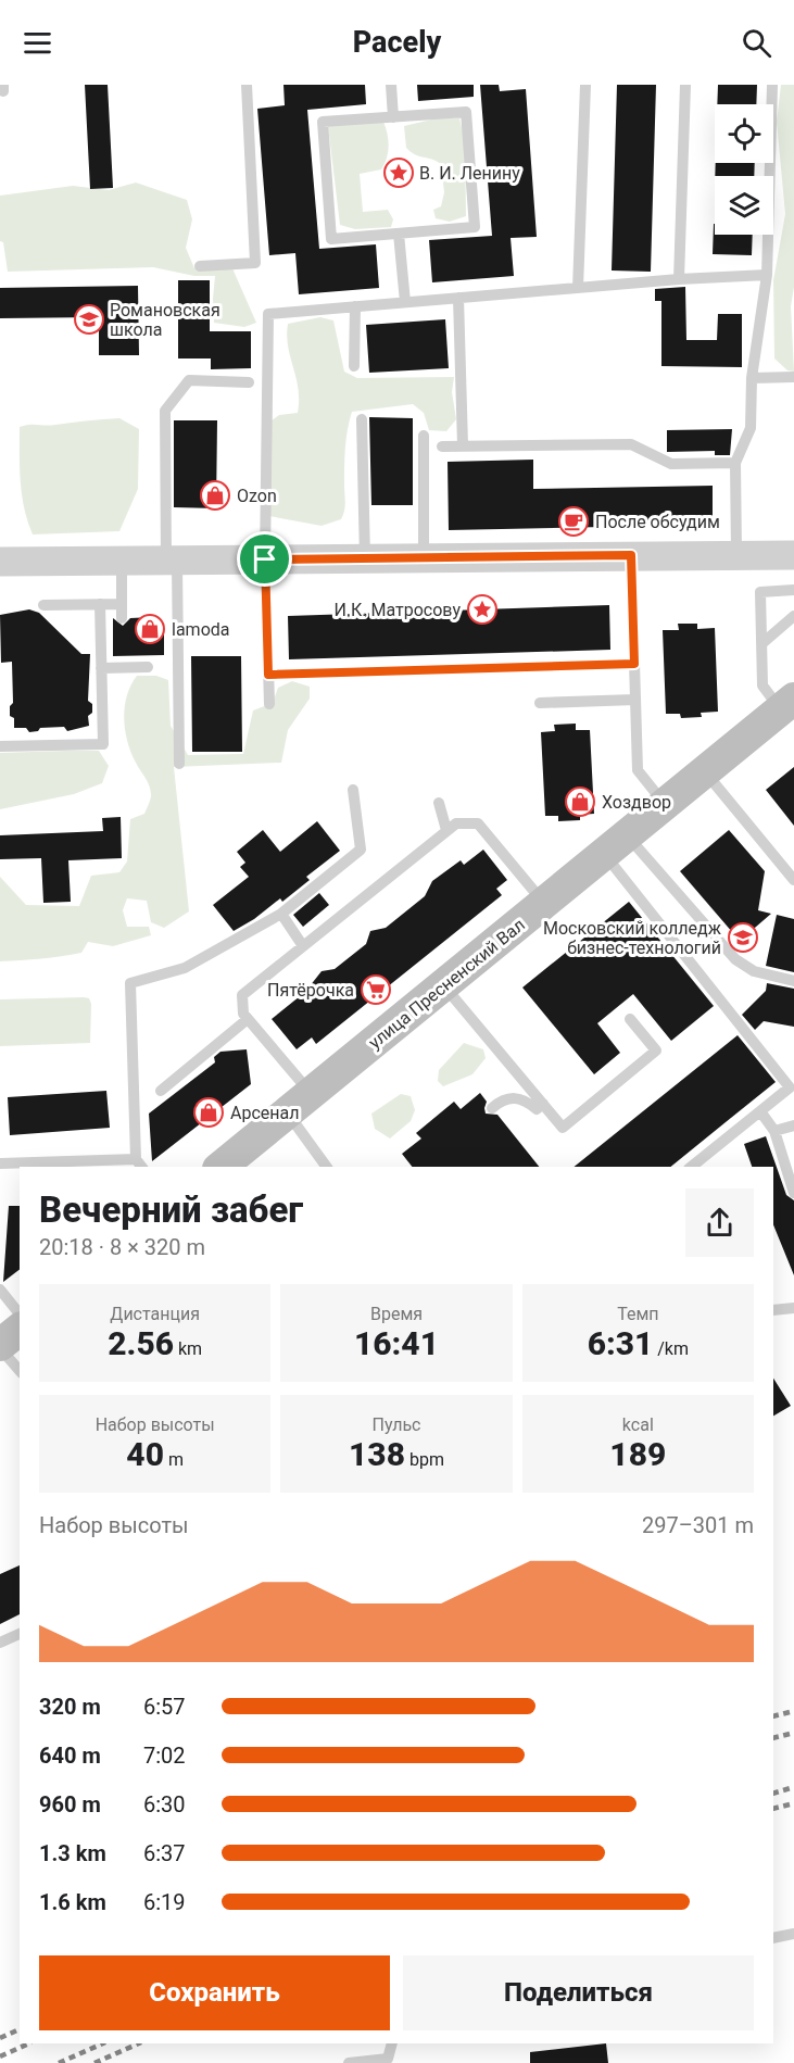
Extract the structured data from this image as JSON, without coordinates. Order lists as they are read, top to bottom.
{
  "streets": {
    "main road": ["улица Пресненский Вал"]
  },
  "places": {
    "place": ["В. И. Ленину", "И.К. Матросову"],
    "school or university": ["Романовская школа", "Московский колледж бизнес-технологий"],
    "shop": [
      "Ozon",
      "lamoda",
      "Хоздвор",
      "Арсенал"
    ],
    "cafe": ["После обсудим"],
    "supermarket": ["Пятёрочка"]
  },
  "page": {
    "header": "Pacely",
    "heading": ["Вечерний забег", "20:18 · 8 × 320 m"],
    "stats": [
      ["Дистанция", "2.56 km"],
      ["Время", "16:41"],
      ["Темп", "6:31 /km"],
      ["Набор высоты", "40 m"],
      ["Пульс", "138 bpm"],
      ["kcal", "189"]
    ],
    "chart": ["Набор высоты", "297–301 m"],
    "list": [
      {
        "name": "320 m",
        "note": "6:57"
      },
      {
        "name": "640 m",
        "note": "7:02"
      },
      {
        "name": "960 m",
        "note": "6:30"
      },
      {
        "name": "1.3 km",
        "note": "6:37"
      },
      {
        "name": "1.6 km",
        "note": "6:19"
      }
    ],
    "buttons": ["Сохранить", "Поделиться"]
  }
}
